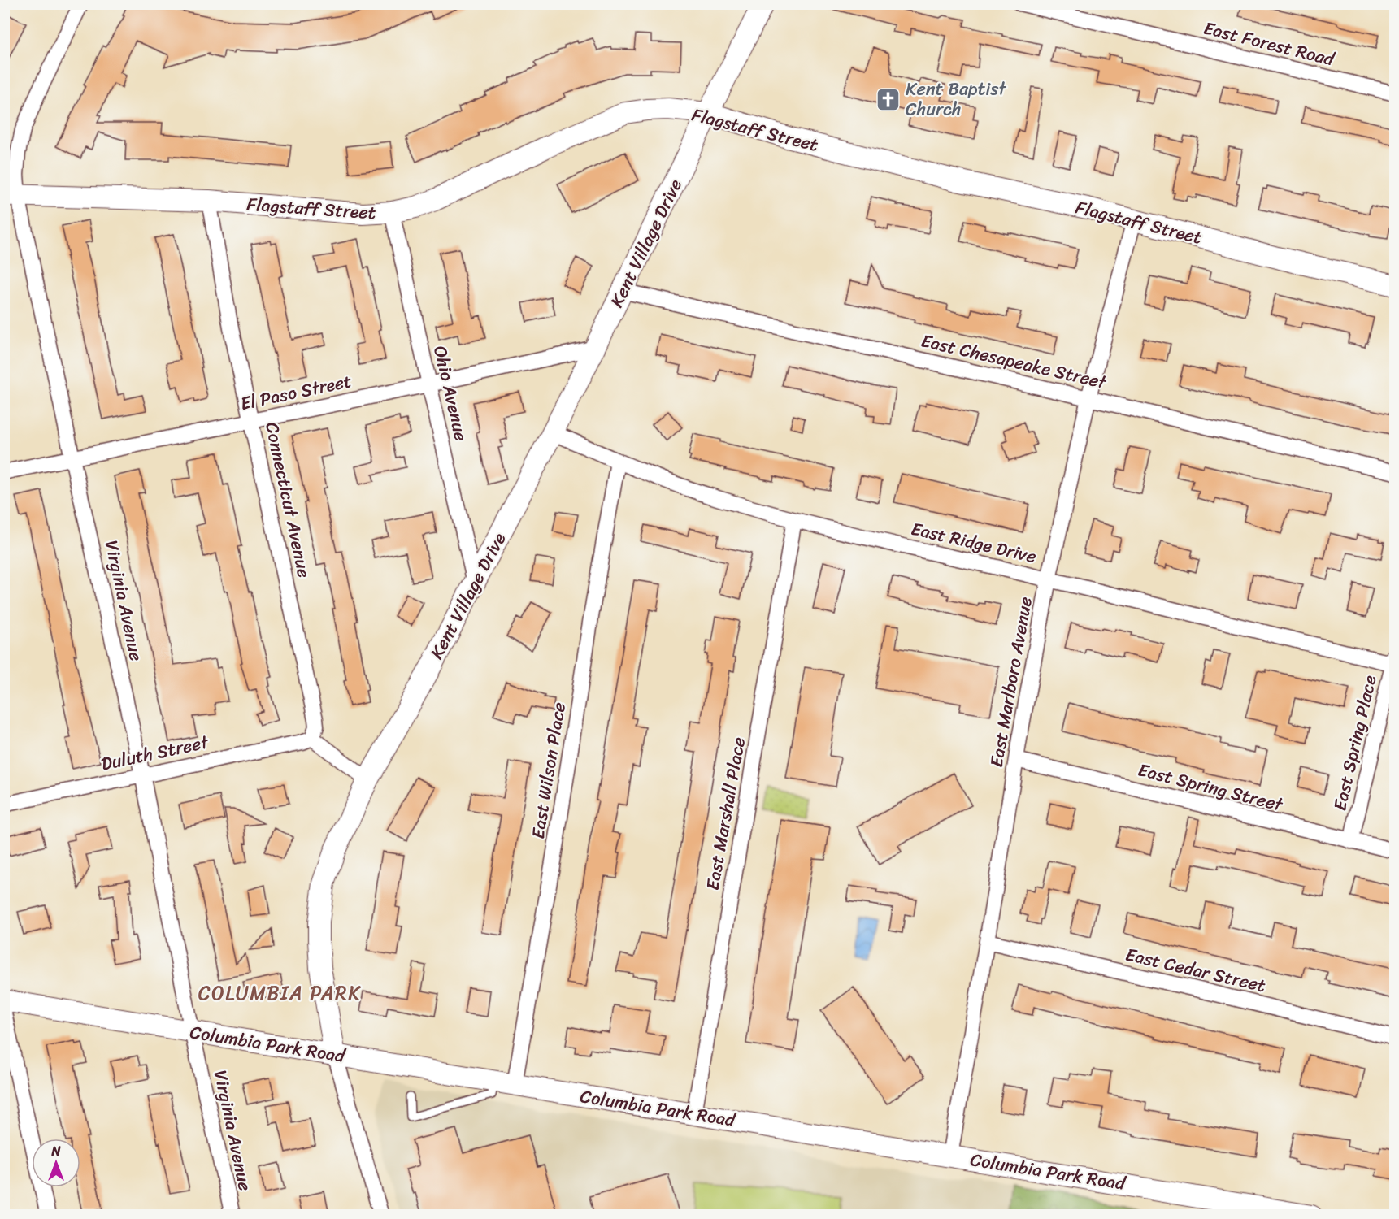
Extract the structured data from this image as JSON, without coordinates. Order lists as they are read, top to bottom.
{
  "streets": {
    "street": [
      "East Forest Road",
      "Flagstaff Street",
      "Kent Village Drive",
      "East Chesapeake Street",
      "El Paso Street",
      "Ohio Avenue",
      "Connecticut Avenue",
      "East Ridge Drive",
      "Virginia Avenue",
      "East Marlboro Avenue",
      "East Spring Place",
      "Duluth Street",
      "East Wilson Place",
      "East Spring Street",
      "East Marshall Place",
      "East Cedar Street",
      "Columbia Park Road"
    ]
  },
  "crossings": [
    ["Flagstaff Street", "Kent Village Drive"],
    ["Flagstaff Street", "Ohio Avenue"],
    ["Flagstaff Street", "Connecticut Avenue"],
    ["Flagstaff Street", "Virginia Avenue"],
    ["Flagstaff Street", "East Marlboro Avenue"],
    ["Kent Village Drive", "East Chesapeake Street"],
    ["Kent Village Drive", "El Paso Street"],
    ["Kent Village Drive", "Ohio Avenue"],
    ["Kent Village Drive", "East Ridge Drive"],
    ["Kent Village Drive", "Columbia Park Road"],
    ["East Chesapeake Street", "East Marlboro Avenue"],
    ["El Paso Street", "Ohio Avenue"],
    ["El Paso Street", "Connecticut Avenue"],
    ["El Paso Street", "Virginia Avenue"],
    ["Connecticut Avenue", "Duluth Street"],
    ["East Ridge Drive", "East Marlboro Avenue"],
    ["East Ridge Drive", "East Spring Place"],
    ["East Ridge Drive", "East Wilson Place"],
    ["East Ridge Drive", "East Marshall Place"],
    ["Virginia Avenue", "Duluth Street"],
    ["Virginia Avenue", "Columbia Park Road"],
    ["East Marlboro Avenue", "East Spring Street"],
    ["East Marlboro Avenue", "East Cedar Street"],
    ["East Marlboro Avenue", "Columbia Park Road"],
    ["East Spring Place", "East Spring Street"],
    ["East Wilson Place", "Columbia Park Road"],
    ["East Marshall Place", "Columbia Park Road"]
  ],
  "districts": ["COLUMBIA PARK"],
  "places": {
    "church": ["Kent Baptist Church"]
  },
  "north": "top"
}
